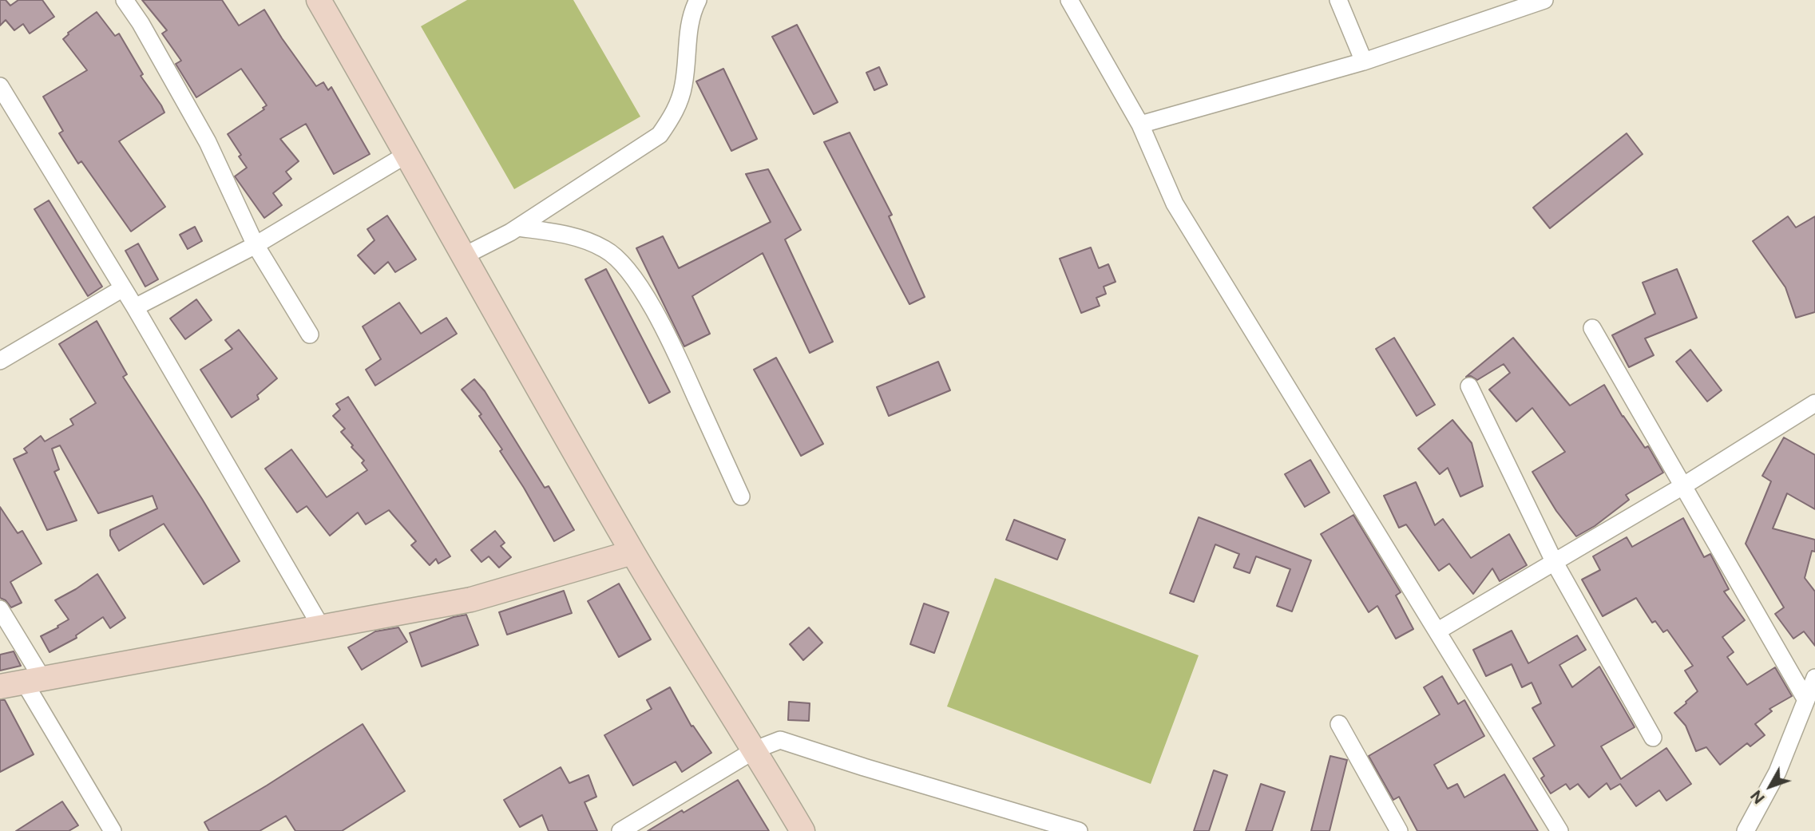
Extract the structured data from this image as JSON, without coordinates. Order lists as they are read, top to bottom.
{
  "north": "bottom left"
}
